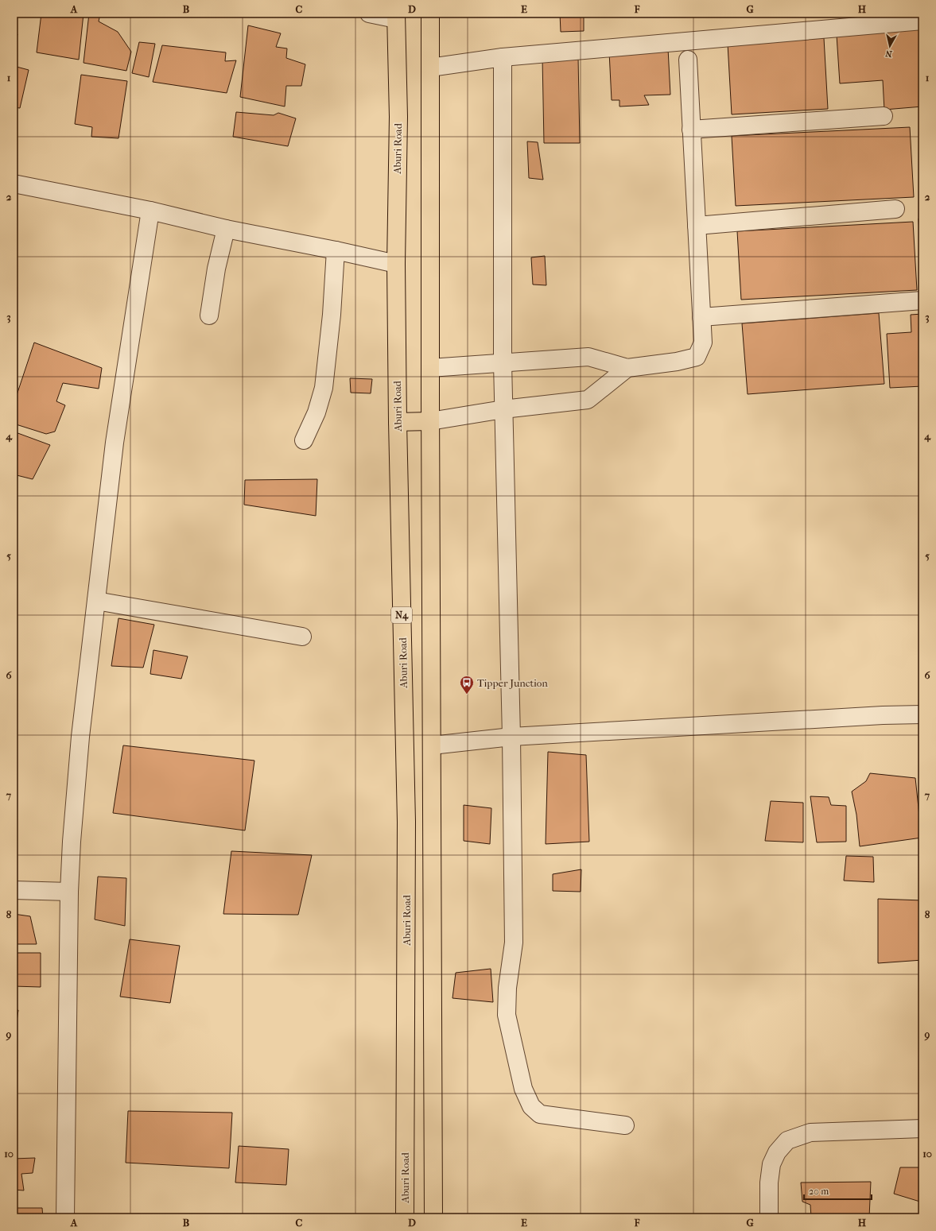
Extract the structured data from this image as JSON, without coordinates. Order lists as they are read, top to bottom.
{
  "streets": {
    "highway": ["Aburi Road", "N4"]
  },
  "places": {
    "bus stop": ["Tipper Junction"]
  },
  "scale_bar": "20 m",
  "north": "bottom",
  "grid": {
    "columns": [
      "A",
      "B",
      "C",
      "D",
      "E",
      "F",
      "G",
      "H"
    ],
    "rows": [
      "1",
      "2",
      "3",
      "4",
      "5",
      "6",
      "7",
      "8",
      "9",
      "10"
    ]
  }
}
